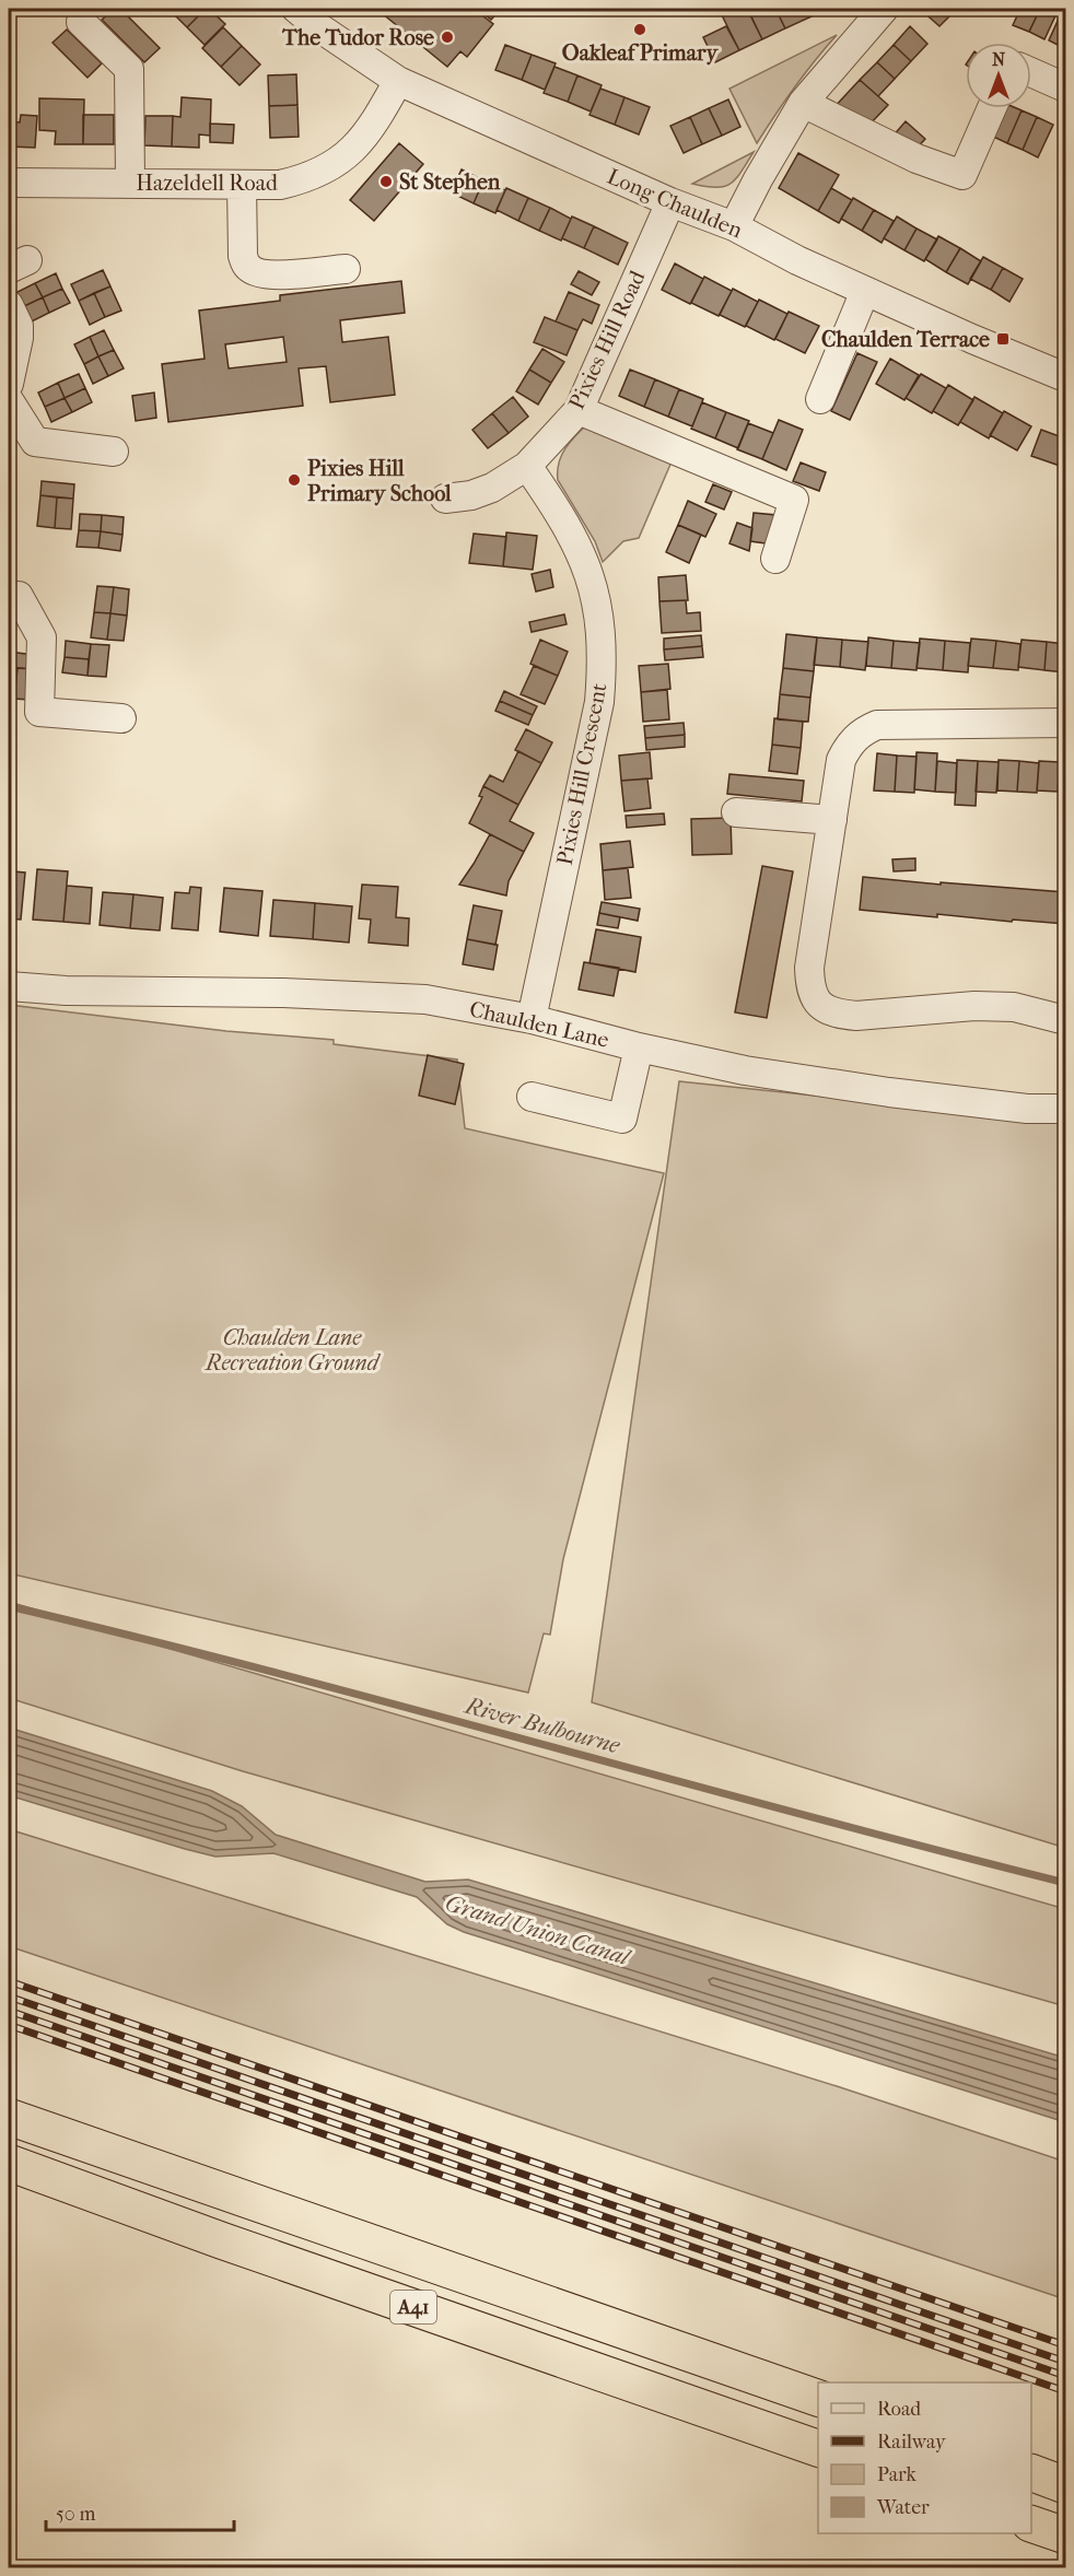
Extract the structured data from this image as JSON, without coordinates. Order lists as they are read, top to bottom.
{
  "streets": {
    "highway": ["A41"],
    "street": [
      "Hazeldell Road",
      "Long Chaulden",
      "Pixies Hill Road",
      "Pixies Hill Crescent",
      "Chaulden Lane"
    ]
  },
  "crossings": [
    ["Hazeldell Road", "Long Chaulden"],
    ["Long Chaulden", "Pixies Hill Road"],
    ["Pixies Hill Road", "Pixies Hill Crescent"],
    ["Pixies Hill Crescent", "Chaulden Lane"]
  ],
  "water": ["River Bulbourne", "Grand Union Canal"],
  "parks": ["Chaulden Lane Recreation Ground"],
  "places": {
    "other": [
      "Oakleaf Primary",
      "The Tudor Rose",
      "St Stephen",
      "Pixies Hill Primary School"
    ],
    "transit": ["Chaulden Terrace"]
  },
  "legend": [
    "Road",
    "Railway",
    "Park",
    "Water"
  ],
  "scale_bar": "50 m",
  "north": "top"
}
